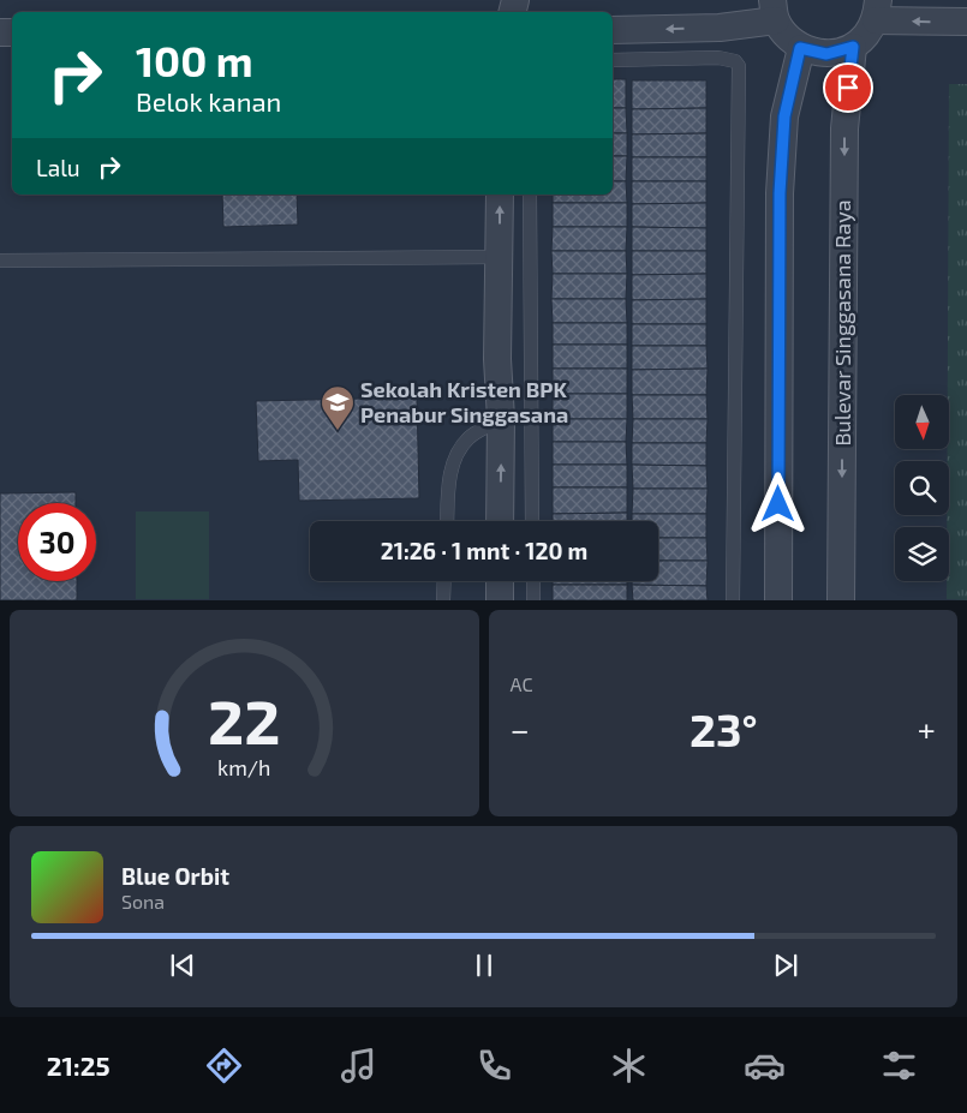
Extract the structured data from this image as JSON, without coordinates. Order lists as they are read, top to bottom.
{
  "streets": {
    "street": ["Bulevar Singgasana Raya"]
  },
  "places": {
    "school or university": ["Sekolah Kristen BPK Penabur Singgasana"]
  },
  "north": "bottom",
  "page": {
    "turn": ["100 m", "Belok kanan"],
    "then": "Lalu",
    "limit": "30",
    "trip": "21:26 · 1 mnt · 120 m",
    "tile": "AC",
    "heat": ["−", "23°", "+"],
    "song": ["Blue Orbit", "Sona"],
    "tabs": "21:25",
    "gauge": ["22", "km/h"]
  }
}
